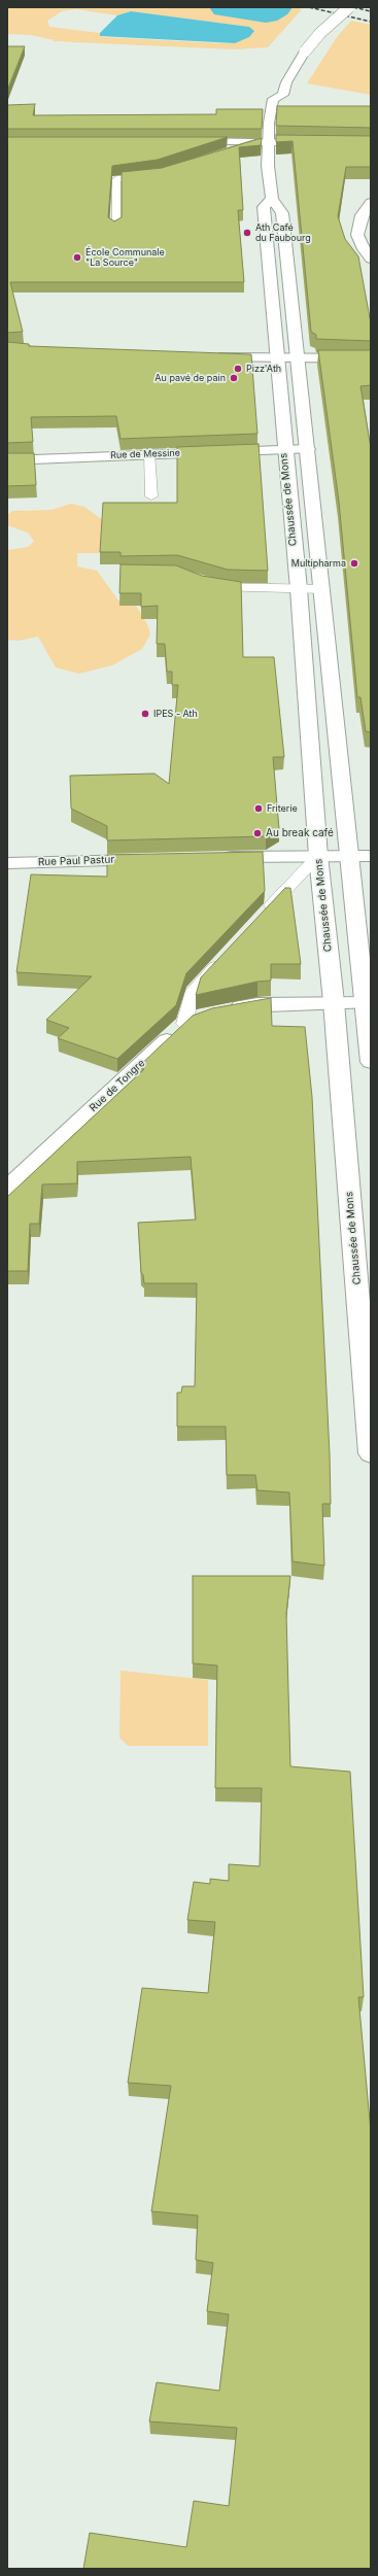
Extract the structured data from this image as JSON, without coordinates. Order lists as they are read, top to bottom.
{
  "streets": {
    "main road": [
      "Rue de Messine",
      "Chaussée de Mons",
      "Rue Paul Pastur",
      "Rue de Tongre"
    ]
  },
  "crossings": [
    ["Rue de Messine", "Chaussée de Mons"],
    ["Chaussée de Mons", "Rue de Tongre"]
  ],
  "places": [
    "Ath Café du Faubourg",
    "École Communale \"La Source\"",
    "Pizz'Ath",
    "Au pavé de pain",
    "Multipharma",
    "IPES - Ath",
    "Friterie",
    "Au break café"
  ]
}
